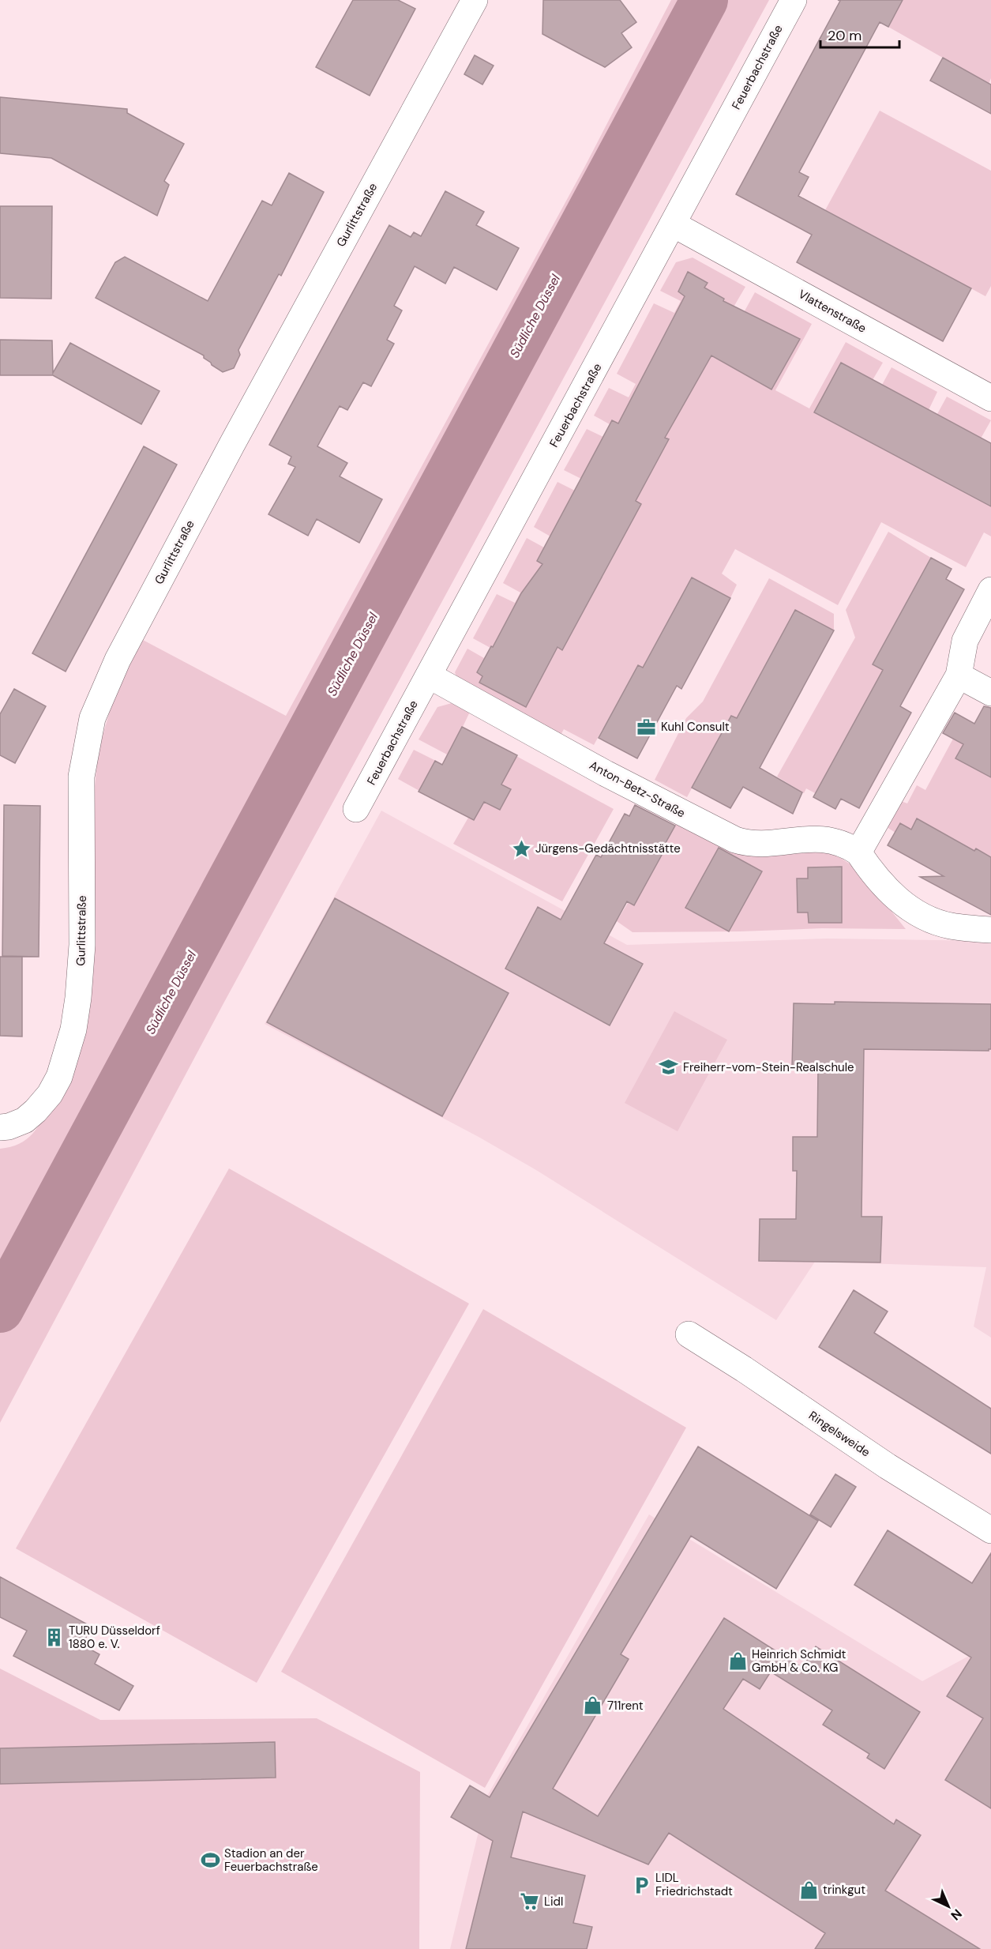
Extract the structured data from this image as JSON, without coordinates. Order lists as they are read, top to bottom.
{
  "streets": {
    "street": [
      "Feuerbachstraße",
      "Gurlittstraße",
      "Vlattenstraße",
      "Anton-Betz-Straße",
      "Ringelsweide"
    ]
  },
  "crossings": [
    ["Feuerbachstraße", "Vlattenstraße"],
    ["Feuerbachstraße", "Anton-Betz-Straße"]
  ],
  "water": ["Südliche Düssel"],
  "places": {
    "office": ["Kuhl Consult"],
    "place": ["Jürgens-Gedächtnisstätte"],
    "school or university": ["Freiherr-vom-Stein-Realschule"],
    "building": ["TURU Düsseldorf 1880 e. V."],
    "shop": ["Heinrich Schmidt GmbH & Co. KG", "711rent", "trinkgut"],
    "sports": ["Stadion an der Feuerbachstraße"],
    "parking": ["LIDL Friedrichstadt"],
    "supermarket": ["Lidl"]
  },
  "scale_bar": "20 m",
  "north": "bottom right"
}
